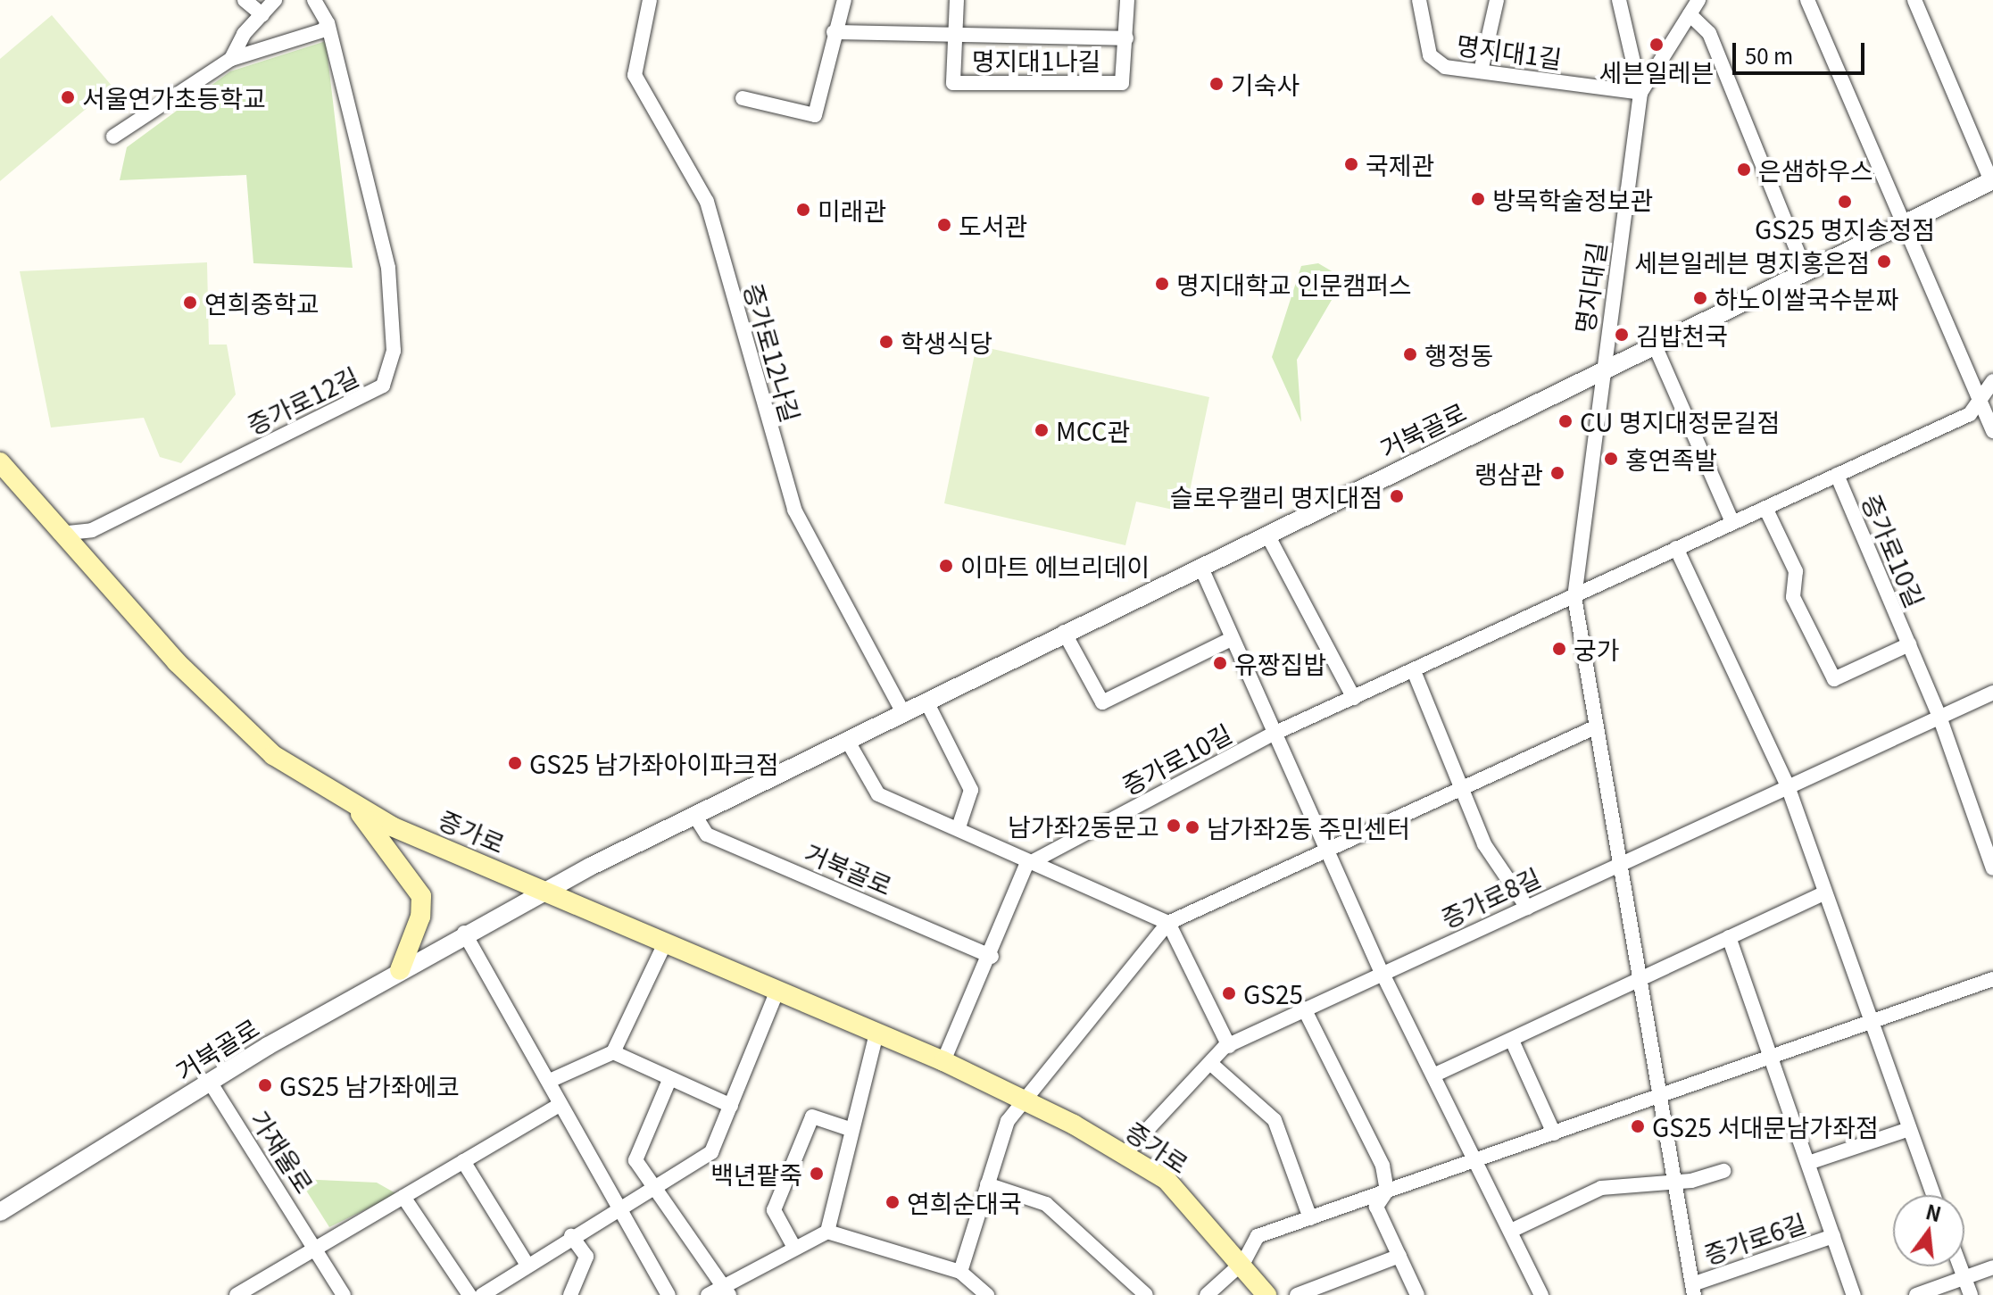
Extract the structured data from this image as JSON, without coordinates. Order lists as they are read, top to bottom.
{
  "streets": {
    "main road": ["증가로"],
    "street": [
      "명지대1길",
      "명지대1나길",
      "명지대길",
      "증가로12나길",
      "증가로12길",
      "거북골로",
      "증가로10길",
      "증가로8길",
      "가재울로",
      "증가로6길"
    ]
  },
  "crossings": [
    ["명지대1길", "명지대길"],
    ["명지대길", "거북골로"],
    ["증가로12나길", "거북골로"],
    ["증가로12길", "증가로"],
    ["거북골로", "증가로"],
    ["거북골로", "가재울로"],
    ["증가로10길", "증가로8길"],
    ["증가로", "증가로8길"]
  ],
  "places": [
    "세븐일레븐",
    "기숙사",
    "서울연가초등학교",
    "국제관",
    "은샘하우스",
    "방목학술정보관",
    "GS25 명지송정점",
    "미래관",
    "도서관",
    "세븐일레븐 명지홍은점",
    "명지대학교 인문캠퍼스",
    "하노이쌀국수분짜",
    "연희중학교",
    "김밥천국",
    "학생식당",
    "행정동",
    "CU 명지대정문길점",
    "MCC관",
    "홍연족발",
    "랭삼관",
    "슬로우캘리 명지대점",
    "이마트 에브리데이",
    "궁가",
    "유짱집밥",
    "GS25 남가좌아이파크점",
    "남가좌2동문고",
    "남가좌2동 주민센터",
    "GS25",
    "GS25 남가좌에코",
    "GS25 서대문남가좌점",
    "백년팥죽",
    "연희순대국"
  ],
  "scale_bar": "50 m",
  "north": "top"
}
